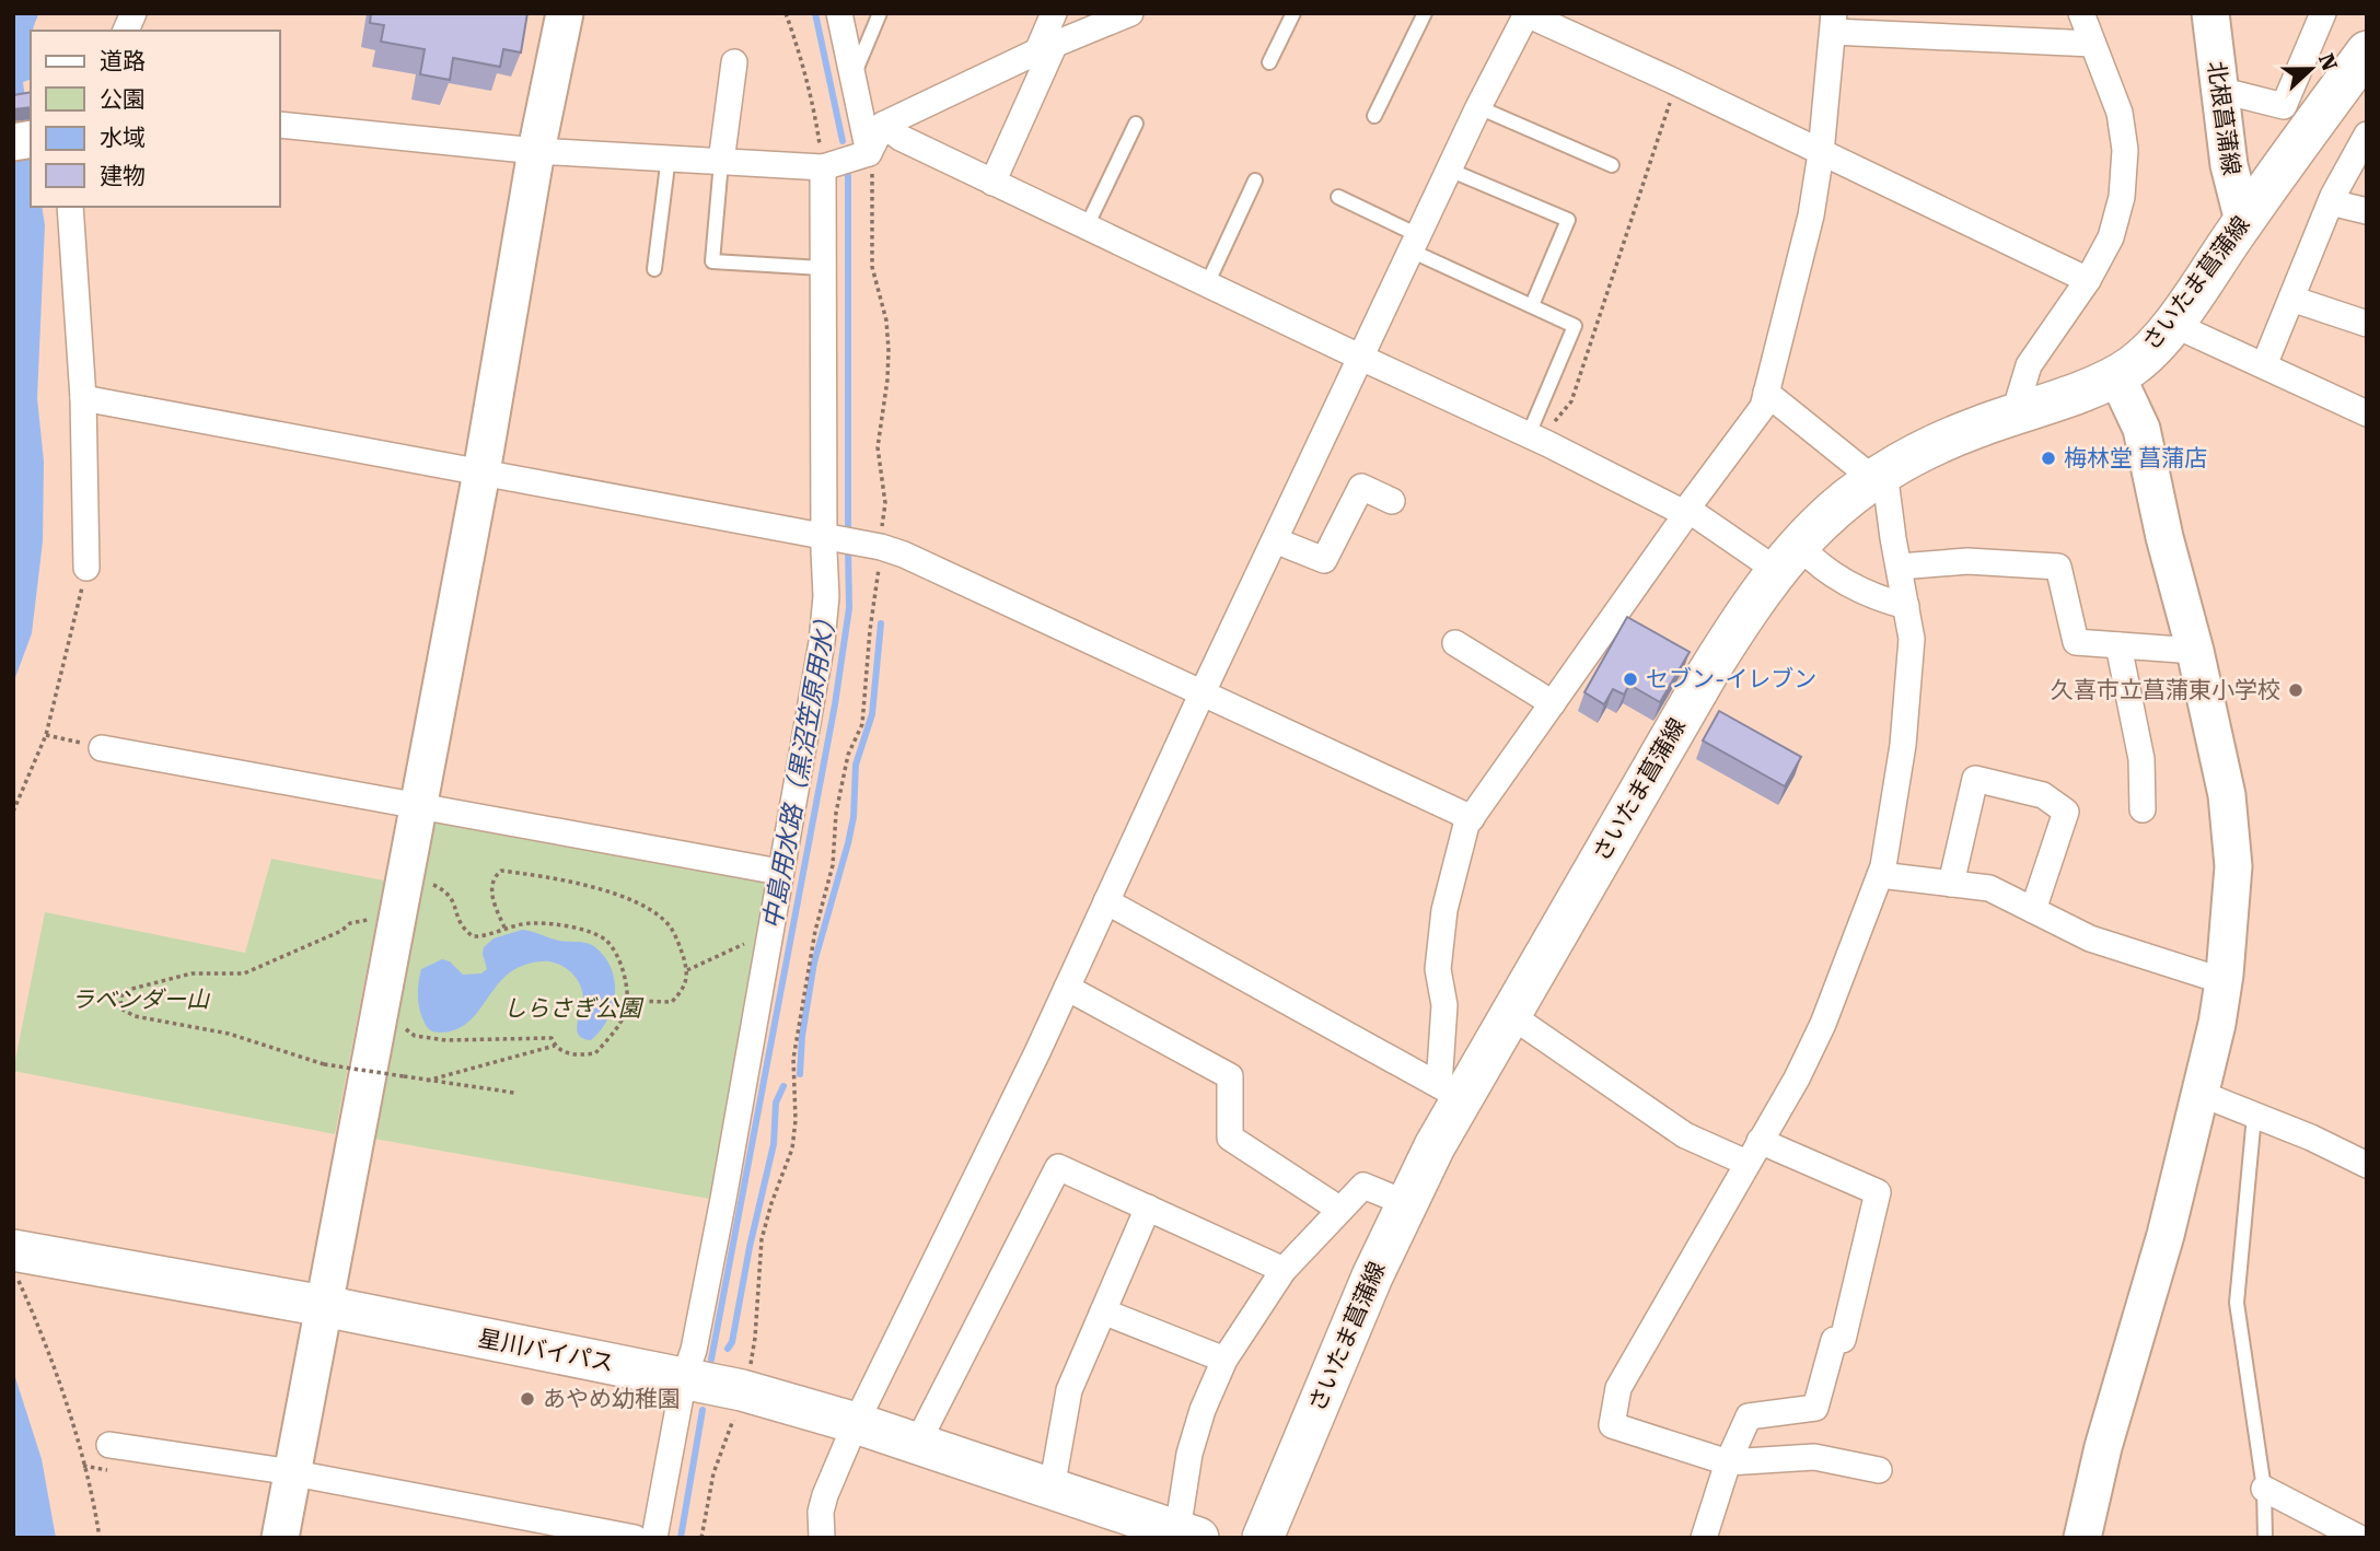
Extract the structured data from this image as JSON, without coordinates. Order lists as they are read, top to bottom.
{
  "streets": {
    "main road": ["さいたま菖蒲線", "星川バイパス"],
    "street": ["北根菖蒲線"]
  },
  "crossings": [
    ["北根菖蒲線", "さいたま菖蒲線"]
  ],
  "water": ["中島用水路（黒沼笠原用水）"],
  "parks": ["ラベンダー山", "しらさぎ公園"],
  "places": [
    "梅林堂 菖蒲店",
    "セブン-イレブン",
    "久喜市立菖蒲東小学校",
    "あやめ幼稚園"
  ],
  "legend": [
    "道路",
    "公園",
    "水域",
    "建物"
  ],
  "north": "right"
}
